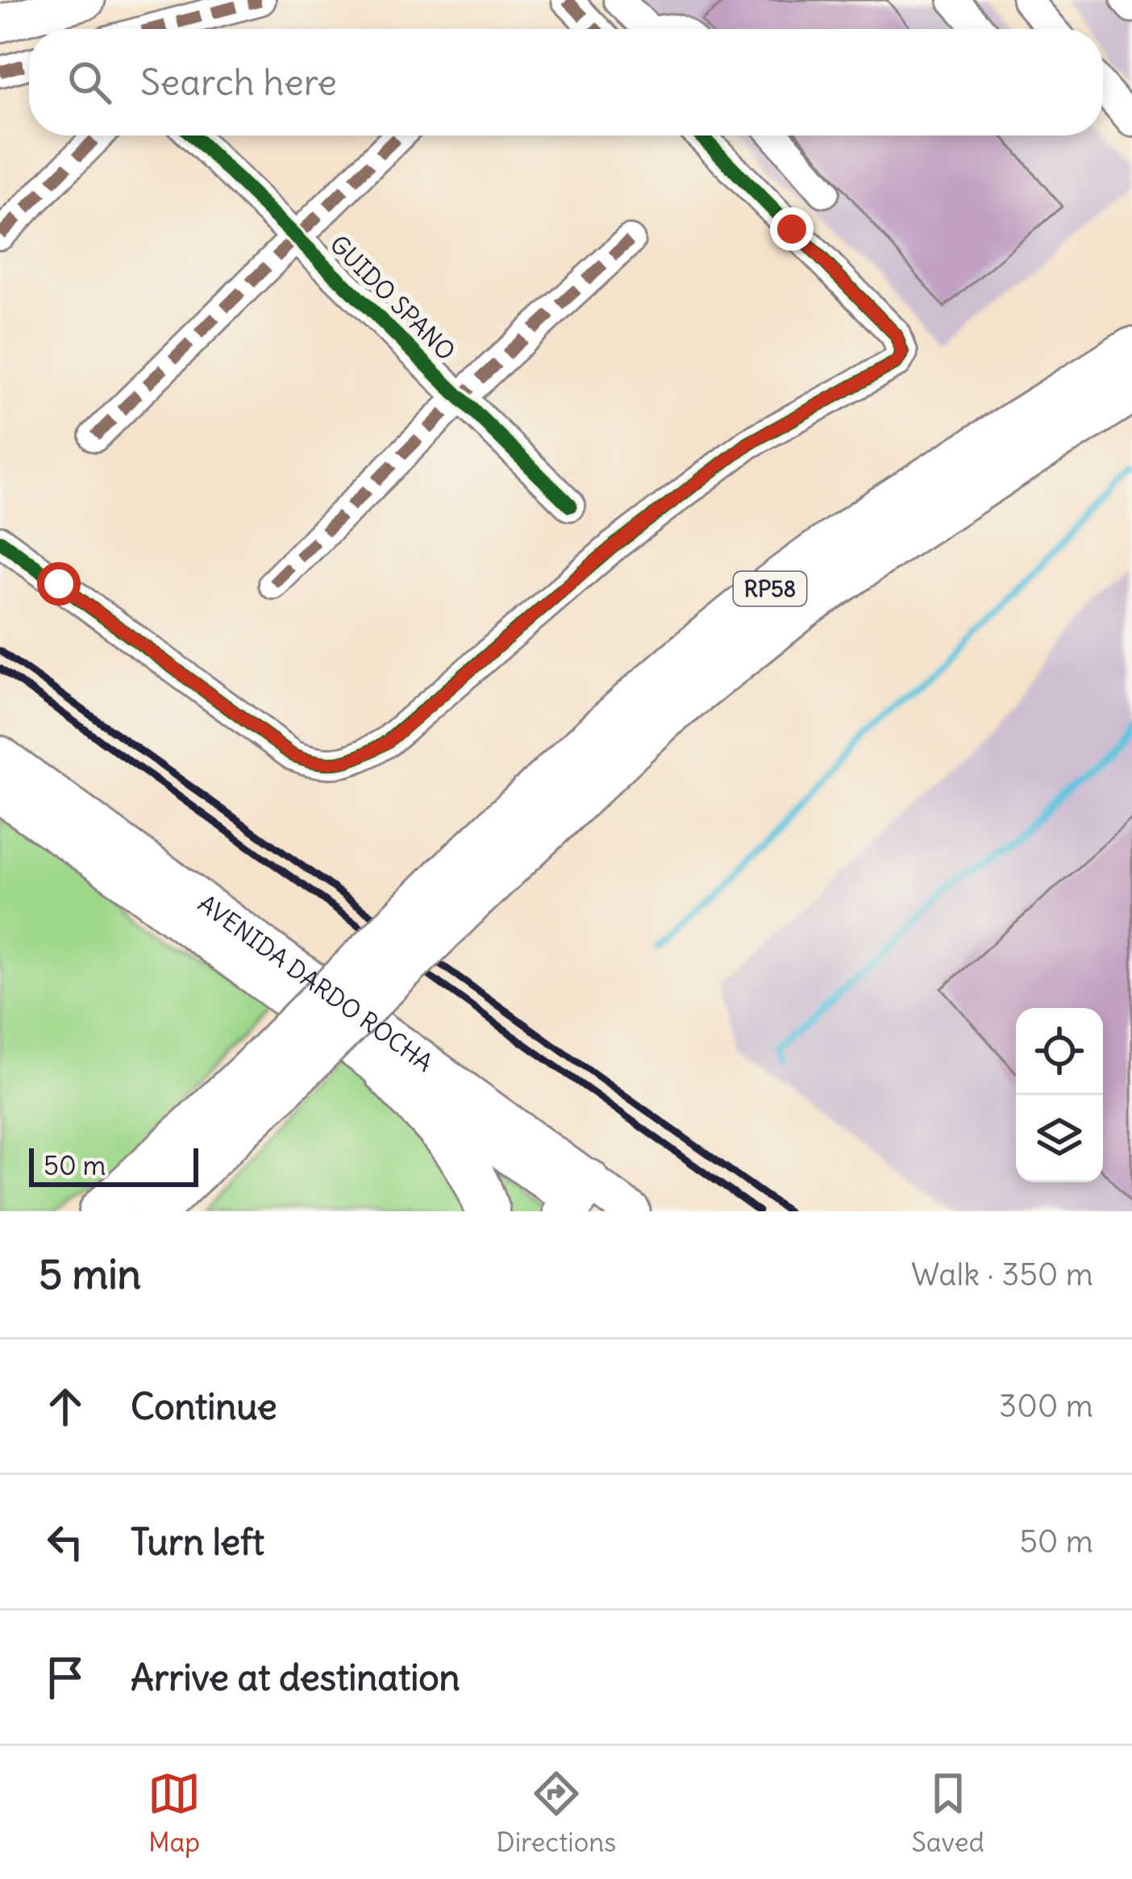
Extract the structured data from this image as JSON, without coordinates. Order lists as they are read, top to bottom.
{
  "streets": {
    "highway": ["RP58"],
    "main road": ["AVENIDA DARDO ROCHA"],
    "street": ["GUIDO SPANO"]
  },
  "scale_bar": "50 m",
  "page": {
    "search": "Search here",
    "scale": "50 m",
    "heading": ["5 min", "Walk · 350 m"],
    "list": [
      ["Continue", "300 m"],
      ["Turn left", "50 m"],
      "Arrive at destination"
    ],
    "nav": ["Map", "Directions", "Saved"]
  }
}
